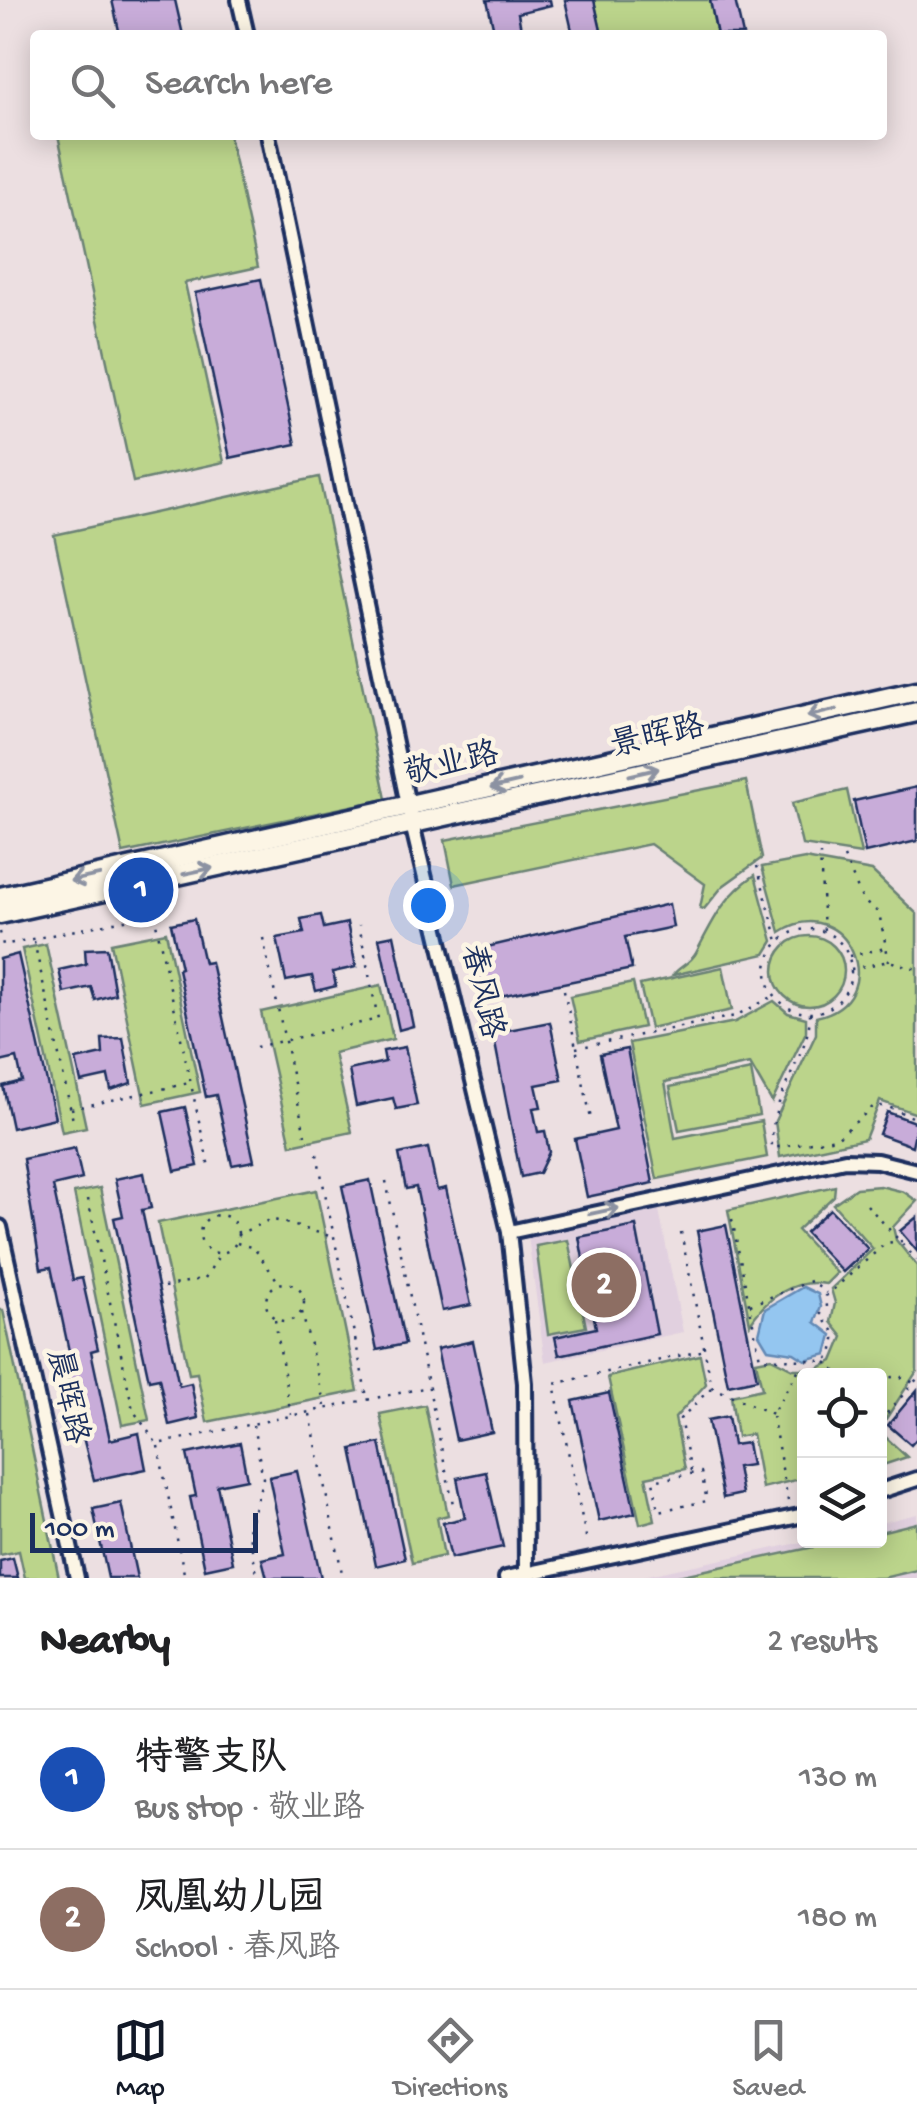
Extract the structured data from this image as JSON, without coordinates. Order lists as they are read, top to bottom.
{
  "streets": {
    "main road": ["景晖路", "敬业路"],
    "street": ["春风路", "晨晖路"]
  },
  "crossings": [
    ["景晖路", "敬业路"],
    ["景晖路", "春风路"],
    ["敬业路", "春风路"]
  ],
  "one_way": ["景晖路"],
  "scale_bar": "100 m",
  "page": {
    "search": "Search here",
    "pins": ["1", "2"],
    "scale": "100 m",
    "heading": ["Nearby", "2 results"],
    "list": [
      {
        "mark": "1",
        "name": "特警支队",
        "note": "Bus stop · 敬业路",
        "value": "130 m"
      },
      {
        "mark": "2",
        "name": "凤凰幼儿园",
        "note": "School · 春风路",
        "value": "180 m"
      }
    ],
    "nav": ["Map", "Directions", "Saved"]
  }
}
